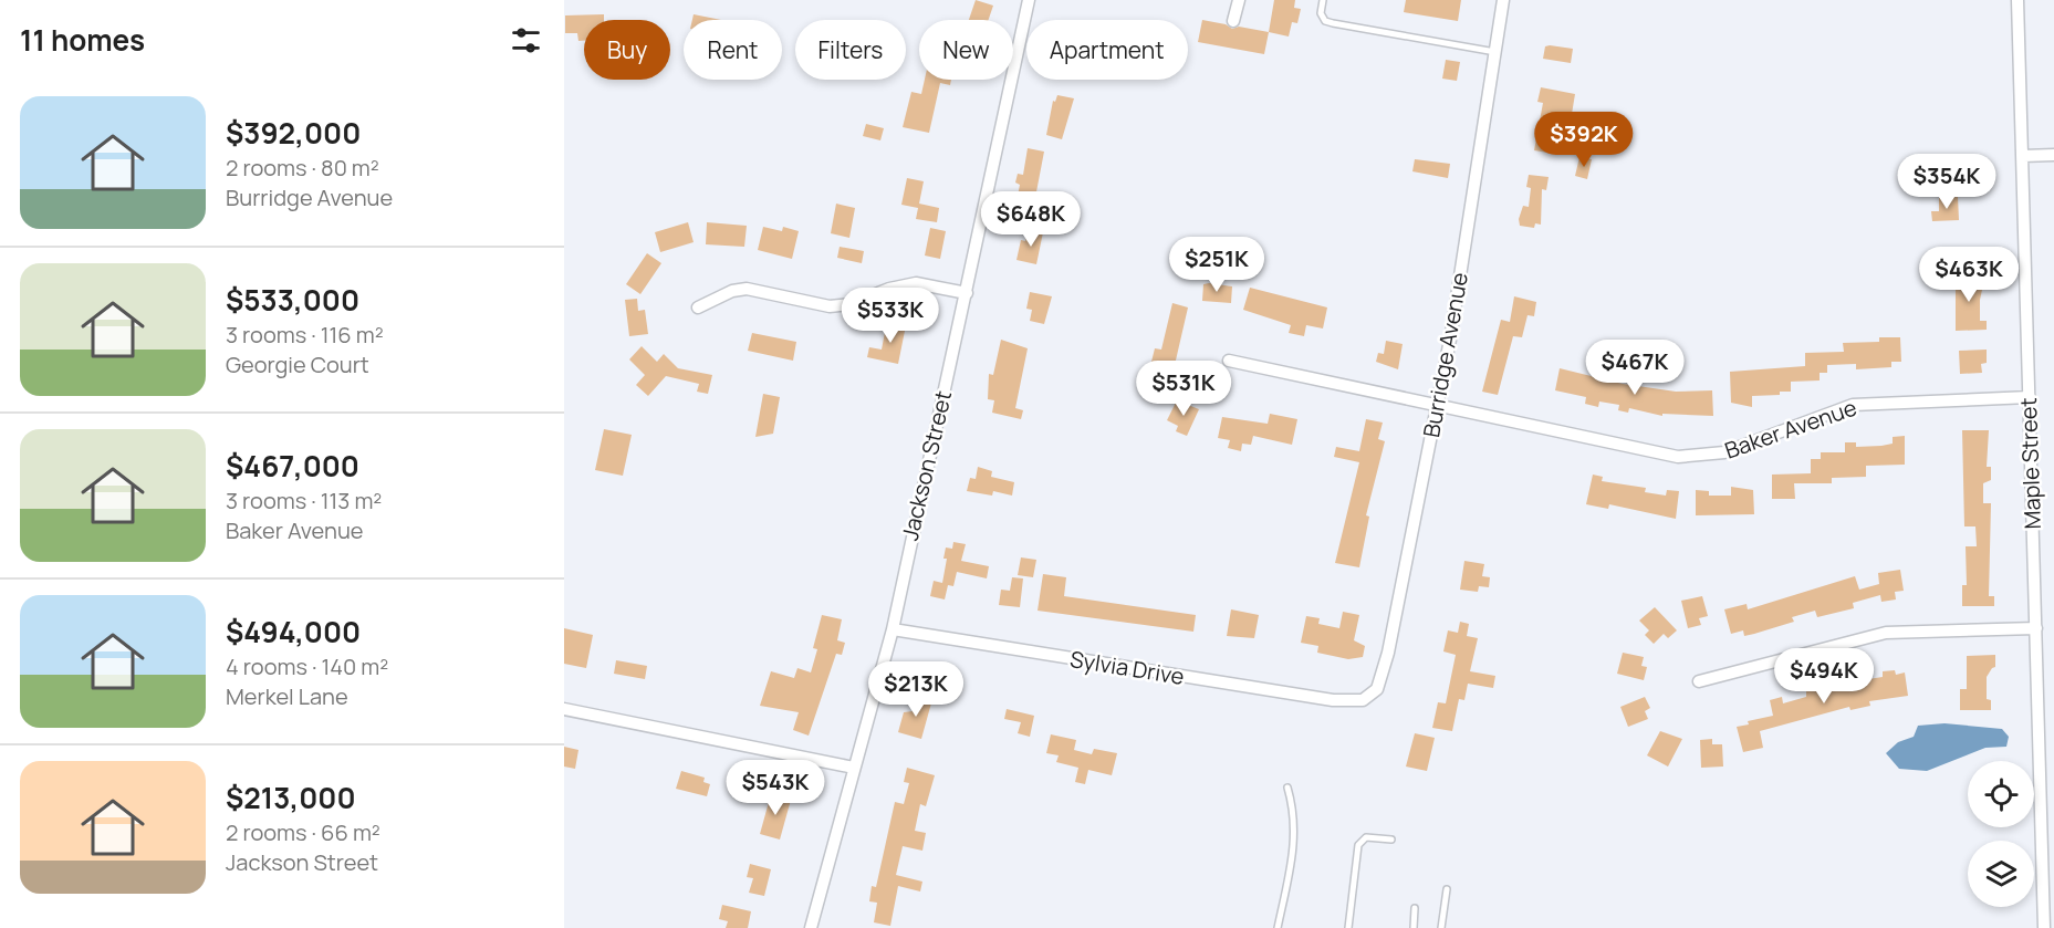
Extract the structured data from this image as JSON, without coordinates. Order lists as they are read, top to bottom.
{
  "streets": {
    "street": [
      "Burridge Avenue",
      "Baker Avenue",
      "Maple Street",
      "Jackson Street",
      "Sylvia Drive"
    ]
  },
  "crossings": [
    ["Burridge Avenue", "Baker Avenue"],
    ["Burridge Avenue", "Sylvia Drive"],
    ["Baker Avenue", "Maple Street"],
    ["Jackson Street", "Sylvia Drive"]
  ],
  "page": {
    "heading": "11 homes",
    "chip": [
      "Buy",
      "Rent",
      "Filters",
      "New",
      "Apartment"
    ],
    "list": [
      {
        "name": "$392,000",
        "note": "2 rooms · 80 m² · Burridge Avenue"
      },
      {
        "name": "$533,000",
        "note": "3 rooms · 116 m² · Georgie Court"
      },
      {
        "name": "$467,000",
        "note": "3 rooms · 113 m² · Baker Avenue"
      },
      {
        "name": "$494,000",
        "note": "4 rooms · 140 m² · Merkel Lane"
      },
      {
        "name": "$213,000",
        "note": "2 rooms · 66 m² · Jackson Street"
      }
    ],
    "price": [
      "$392K",
      "$354K",
      "$648K",
      "$251K",
      "$463K",
      "$533K",
      "$467K",
      "$531K",
      "$494K",
      "$213K",
      "$543K"
    ]
  }
}
